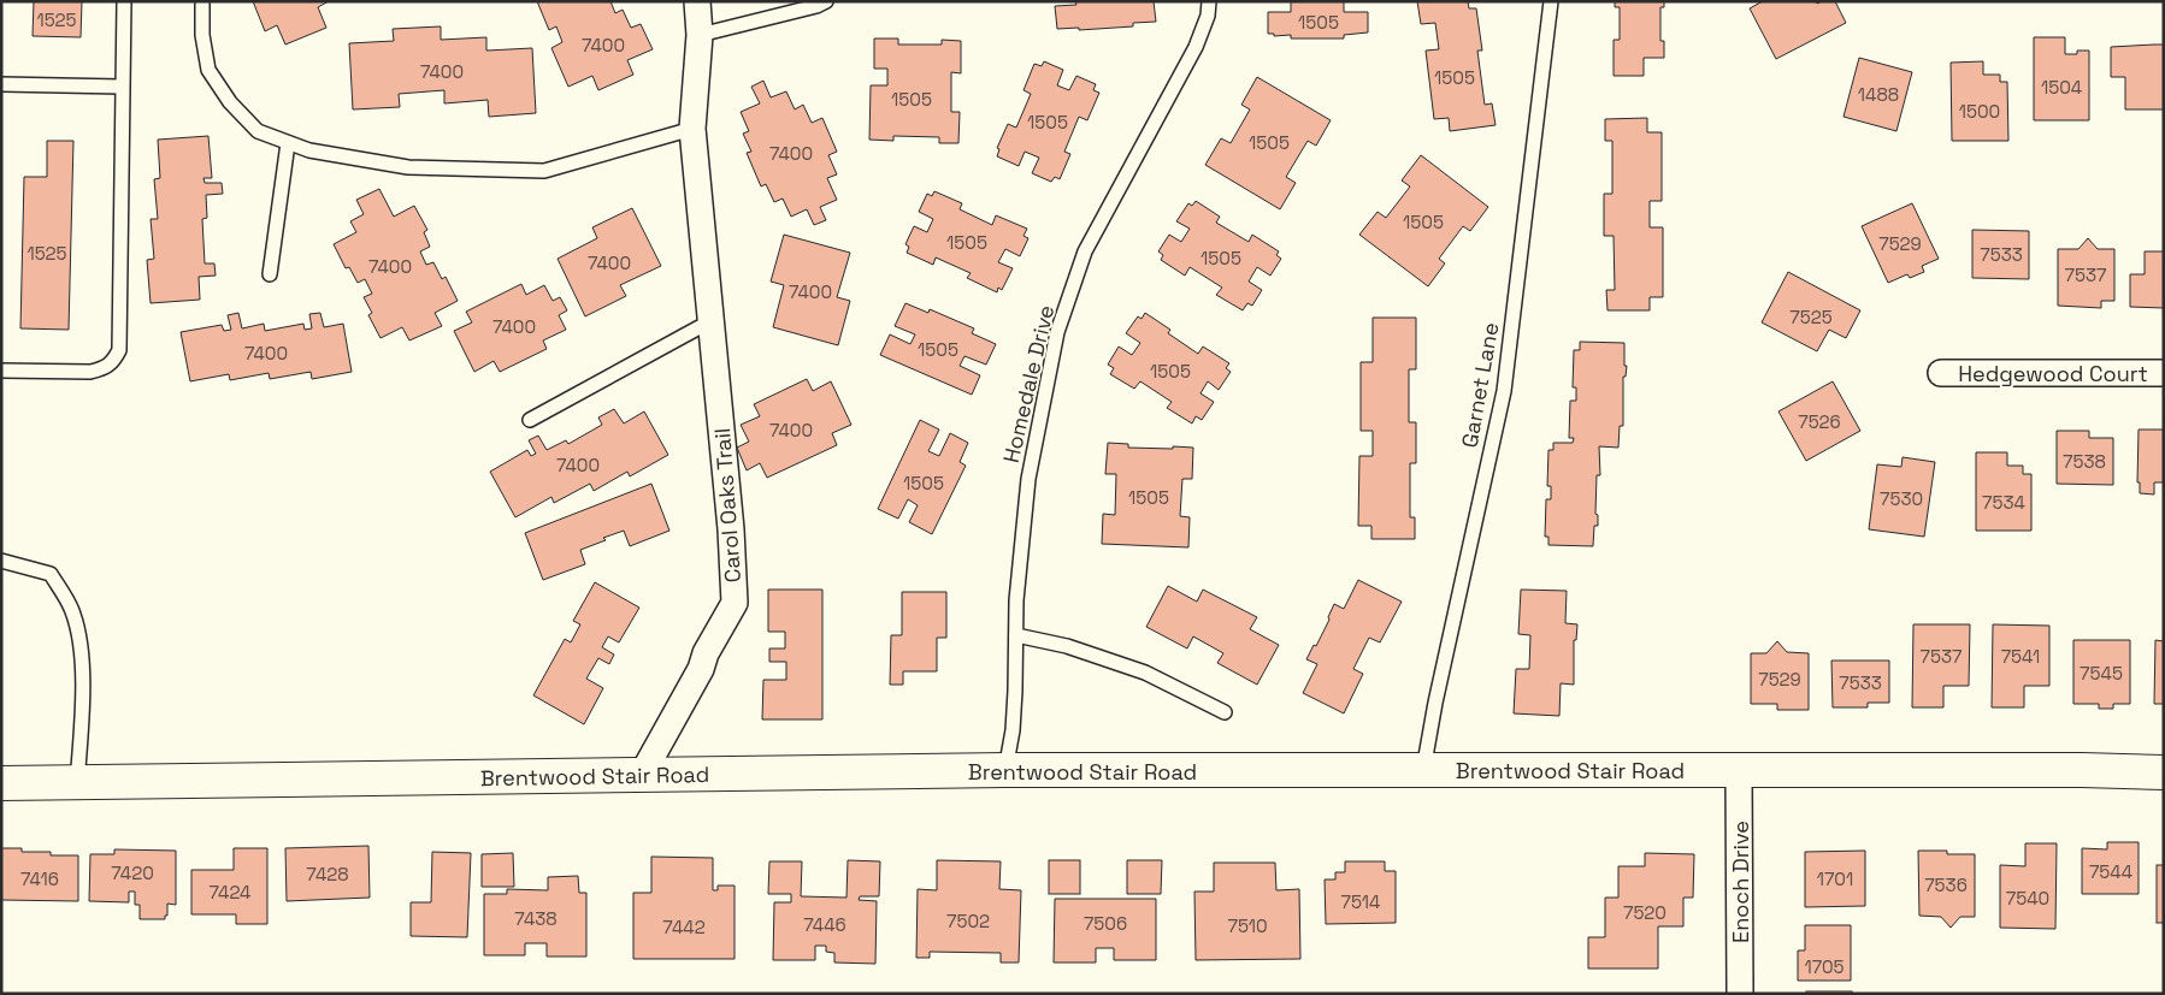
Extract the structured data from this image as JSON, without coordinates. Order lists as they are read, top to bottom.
{
  "streets": {
    "main road": ["Brentwood Stair Road"],
    "street": ["Hedgewood Court", "Carol Oaks Trail", "Enoch Drive"],
    "lane": ["Homedale Drive", "Garnet Lane"]
  },
  "crossings": [
    ["Homedale Drive", "Brentwood Stair Road"],
    ["Garnet Lane", "Brentwood Stair Road"],
    ["Carol Oaks Trail", "Brentwood Stair Road"],
    ["Brentwood Stair Road", "Enoch Drive"]
  ],
  "house_numbers": [
    "1525",
    "1505",
    "7400",
    "7400",
    "1505",
    "1504",
    "1488",
    "1505",
    "1500",
    "1505",
    "1505",
    "7400",
    "1505",
    "1505",
    "7529",
    "1525",
    "7533",
    "1505",
    "7400",
    "7400",
    "7537",
    "7400",
    "7525",
    "7400",
    "1505",
    "7400",
    "1505",
    "7526",
    "7400",
    "7538",
    "7400",
    "1505",
    "1505",
    "7530",
    "7534",
    "7537",
    "7541",
    "7545",
    "7529",
    "7533",
    "7544",
    "7420",
    "7428",
    "7416",
    "1701",
    "7536",
    "7424",
    "7540",
    "7514",
    "7520",
    "7438",
    "7502",
    "7506",
    "7446",
    "7510",
    "7442",
    "1705"
  ]
}
